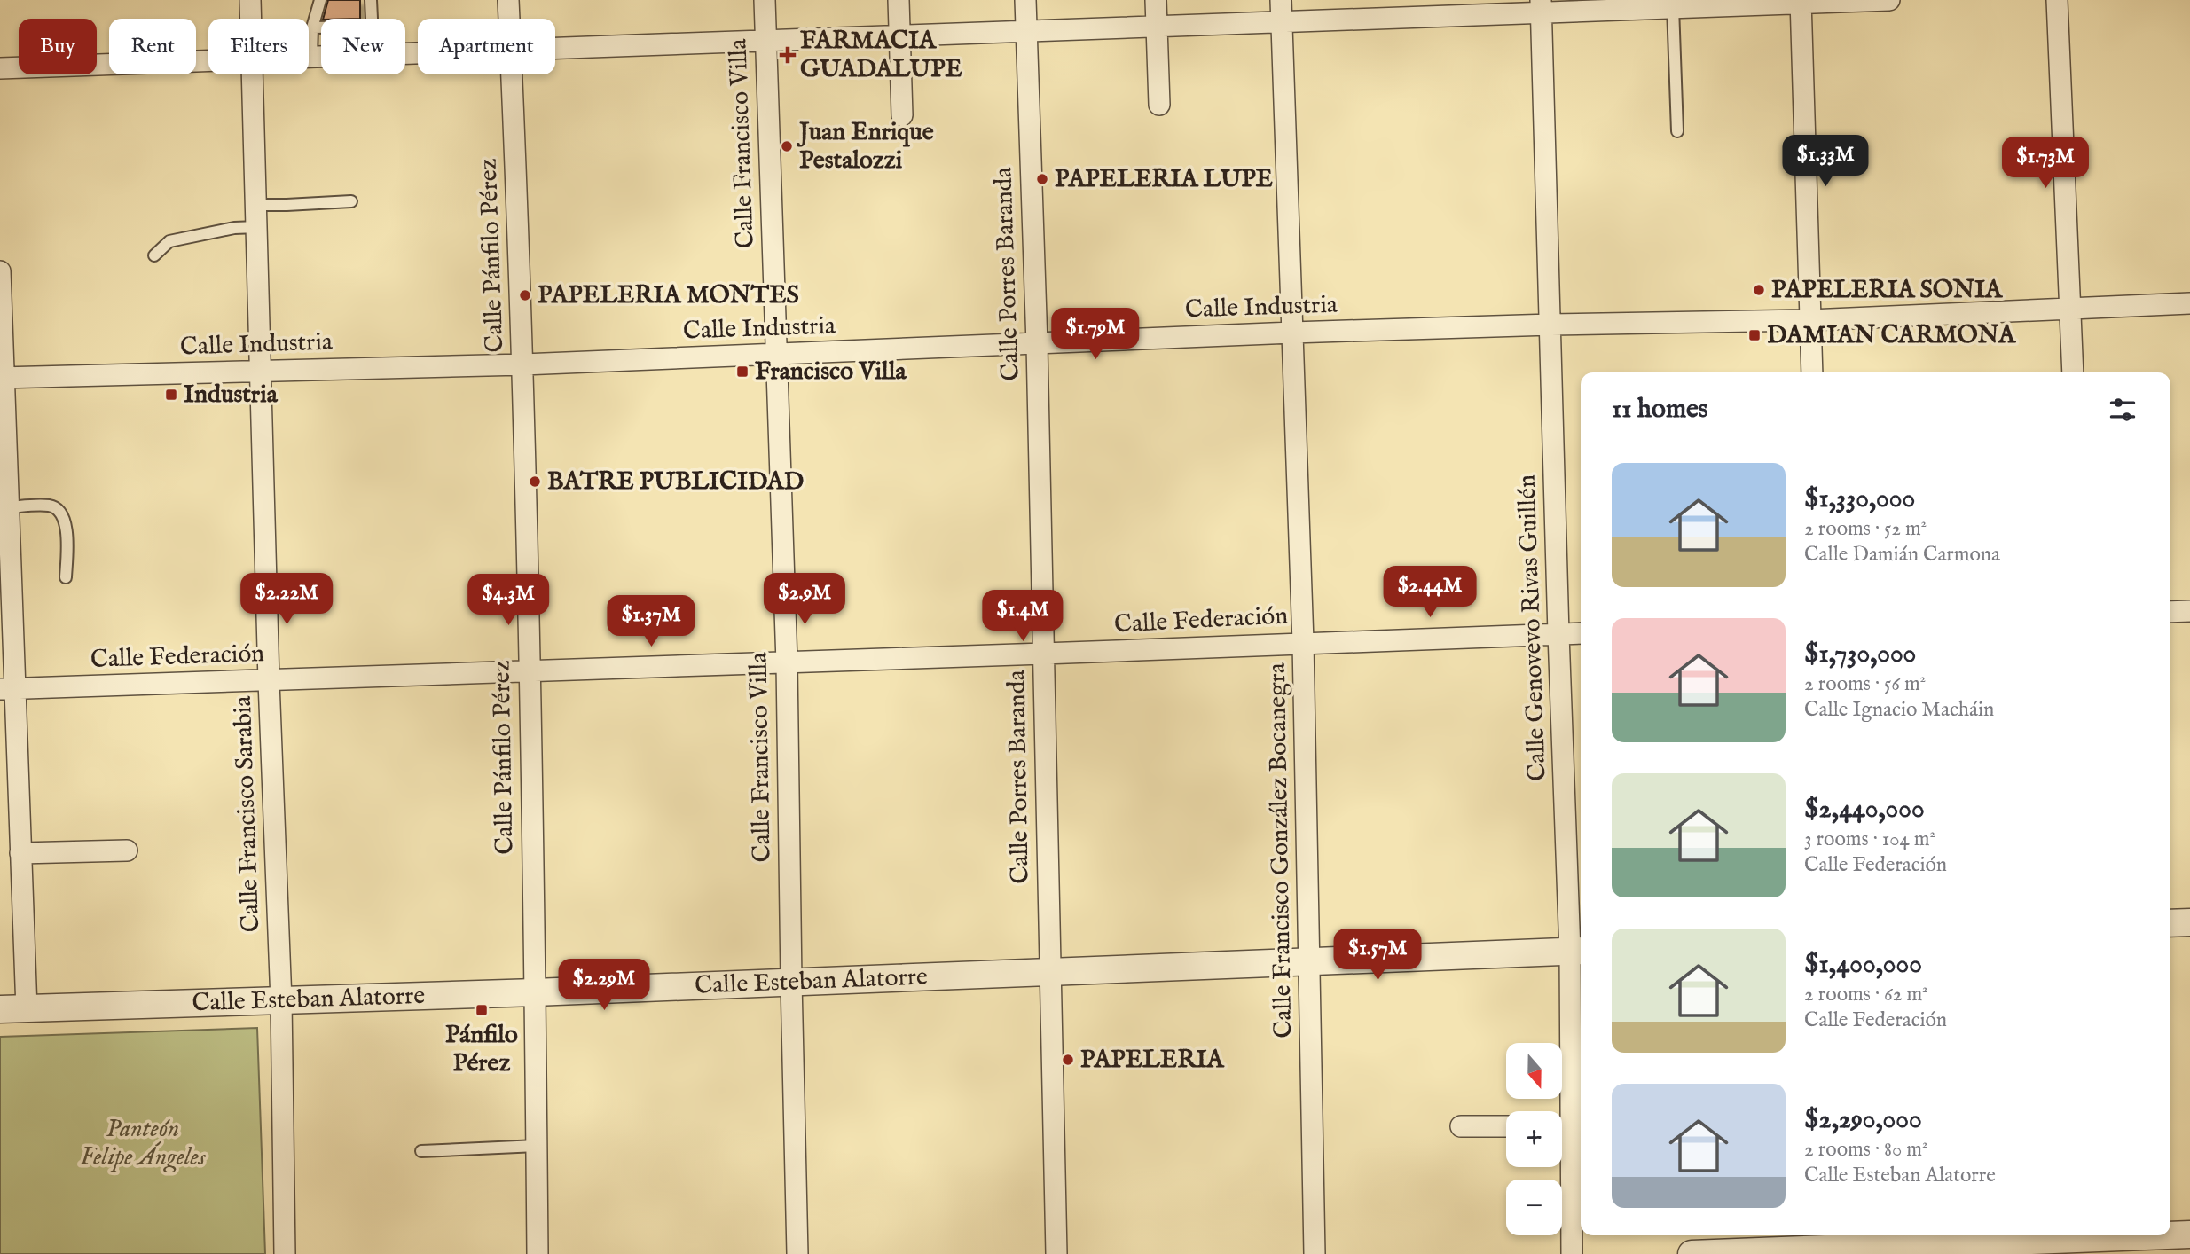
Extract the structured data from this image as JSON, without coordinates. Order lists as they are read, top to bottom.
{
  "streets": {
    "street": [
      "Calle Francisco Villa",
      "Calle Pánfilo Pérez",
      "Calle Porres Baranda",
      "Calle Industria",
      "Calle Federación",
      "Calle Genovevo Rivas Guillén",
      "Calle Francisco Sarabia",
      "Calle Francisco González Bocanegra",
      "Calle Esteban Alatorre"
    ]
  },
  "crossings": [
    ["Calle Francisco Villa", "Calle Industria"],
    ["Calle Francisco Villa", "Calle Federación"],
    ["Calle Francisco Villa", "Calle Esteban Alatorre"],
    ["Calle Pánfilo Pérez", "Calle Industria"],
    ["Calle Pánfilo Pérez", "Calle Federación"],
    ["Calle Pánfilo Pérez", "Calle Esteban Alatorre"],
    ["Calle Porres Baranda", "Calle Industria"],
    ["Calle Porres Baranda", "Calle Federación"],
    ["Calle Porres Baranda", "Calle Esteban Alatorre"],
    ["Calle Industria", "Calle Genovevo Rivas Guillén"],
    ["Calle Industria", "Calle Francisco Sarabia"],
    ["Calle Industria", "Calle Francisco González Bocanegra"],
    ["Calle Federación", "Calle Genovevo Rivas Guillén"],
    ["Calle Federación", "Calle Francisco Sarabia"],
    ["Calle Federación", "Calle Francisco González Bocanegra"],
    ["Calle Genovevo Rivas Guillén", "Calle Esteban Alatorre"],
    ["Calle Francisco Sarabia", "Calle Esteban Alatorre"],
    ["Calle Francisco González Bocanegra", "Calle Esteban Alatorre"]
  ],
  "parks": ["Panteón Felipe Ángeles"],
  "places": {
    "health": ["FARMACIA GUADALUPE"],
    "other": [
      "Juan Enrique Pestalozzi",
      "PAPELERIA LUPE",
      "PAPELERIA SONIA",
      "PAPELERIA MONTES",
      "BATRE PUBLICIDAD",
      "PAPELERIA"
    ],
    "transit": [
      "DAMIAN CARMONA",
      "Francisco Villa",
      "Industria",
      "Pánfilo Pérez"
    ]
  },
  "north": "bottom",
  "page": {
    "chip": [
      "Buy",
      "Rent",
      "Filters",
      "New",
      "Apartment"
    ],
    "price": [
      "$1.33M",
      "$1.73M",
      "$1.79M",
      "$2.44M",
      "$2.22M",
      "$2.9M",
      "$4.3M",
      "$1.4M",
      "$1.37M",
      "$1.57M",
      "$2.29M"
    ],
    "heading": "11 homes",
    "list": [
      {
        "name": "$1,330,000",
        "note": "2 rooms · 52 m² · Calle Damián Carmona"
      },
      {
        "name": "$1,730,000",
        "note": "2 rooms · 56 m² · Calle Ignacio Macháin"
      },
      {
        "name": "$2,440,000",
        "note": "3 rooms · 104 m² · Calle Federación"
      },
      {
        "name": "$1,400,000",
        "note": "2 rooms · 62 m² · Calle Federación"
      },
      {
        "name": "$2,290,000",
        "note": "2 rooms · 80 m² · Calle Esteban Alatorre"
      }
    ],
    "map_buttons": ["+", "−"]
  }
}
